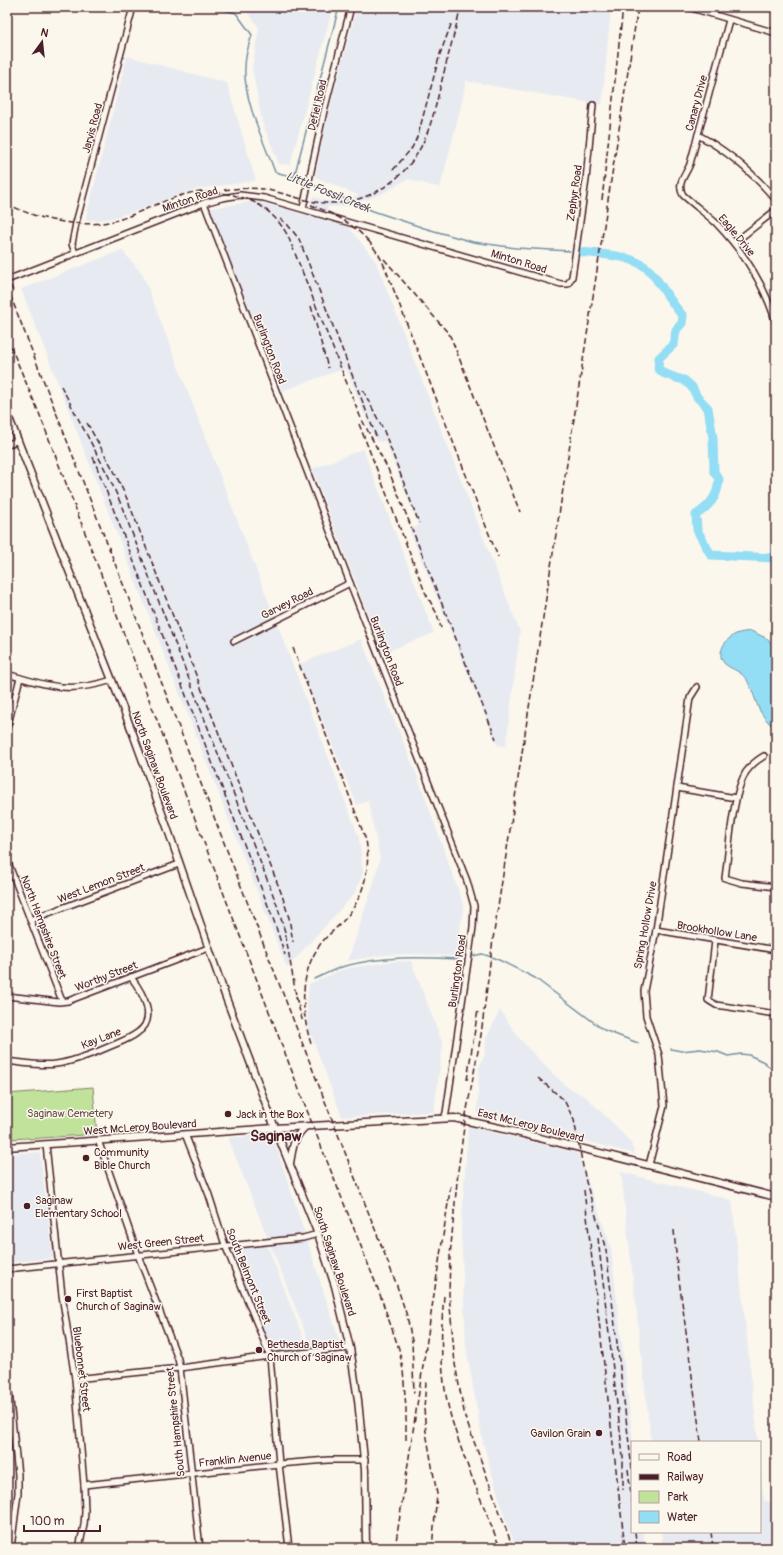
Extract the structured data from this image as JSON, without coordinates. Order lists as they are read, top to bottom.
{
  "streets": {
    "main road": [
      "North Saginaw Boulevard",
      "East McLeroy Boulevard",
      "West McLeroy Boulevard",
      "South Saginaw Boulevard"
    ],
    "street": [
      "Canary Drive",
      "Defiel Road",
      "Jarvis Road",
      "Zephyr Road",
      "Minton Road",
      "Eagle Drive",
      "Burlington Road",
      "Garvey Road",
      "West Lemon Street",
      "Spring Hollow Drive",
      "North Hampshire Street",
      "Brookhollow Lane",
      "Worthy Street",
      "Kay Lane",
      "West Green Street",
      "South Belmont Street",
      "Bluebonnet Street",
      "South Hampshire Street",
      "Franklin Avenue"
    ]
  },
  "crossings": [
    ["Canary Drive", "Eagle Drive"],
    ["Defiel Road", "Minton Road"],
    ["Jarvis Road", "Minton Road"],
    ["Zephyr Road", "Minton Road"],
    ["Minton Road", "Burlington Road"],
    ["Burlington Road", "Garvey Road"],
    ["Burlington Road", "East McLeroy Boulevard"],
    ["North Saginaw Boulevard", "West Lemon Street"],
    ["North Saginaw Boulevard", "Worthy Street"],
    ["North Saginaw Boulevard", "East McLeroy Boulevard"],
    ["North Saginaw Boulevard", "West McLeroy Boulevard"],
    ["North Saginaw Boulevard", "South Saginaw Boulevard"],
    ["West Lemon Street", "North Hampshire Street"],
    ["Spring Hollow Drive", "Brookhollow Lane"],
    ["Spring Hollow Drive", "East McLeroy Boulevard"],
    ["North Hampshire Street", "Worthy Street"],
    ["Worthy Street", "Kay Lane"],
    ["East McLeroy Boulevard", "West McLeroy Boulevard"],
    ["East McLeroy Boulevard", "South Saginaw Boulevard"],
    ["West McLeroy Boulevard", "South Saginaw Boulevard"],
    ["West McLeroy Boulevard", "South Belmont Street"],
    ["West McLeroy Boulevard", "Bluebonnet Street"],
    ["West McLeroy Boulevard", "South Hampshire Street"],
    ["West Green Street", "South Saginaw Boulevard"],
    ["West Green Street", "South Belmont Street"],
    ["West Green Street", "Bluebonnet Street"],
    ["West Green Street", "South Hampshire Street"],
    ["South Saginaw Boulevard", "Franklin Avenue"],
    ["South Belmont Street", "Franklin Avenue"],
    ["Bluebonnet Street", "Franklin Avenue"],
    ["South Hampshire Street", "Franklin Avenue"]
  ],
  "districts": ["Saginaw"],
  "water": ["Little Fossil Creek"],
  "parks": ["Saginaw Cemetery"],
  "places": [
    "Jack in the Box",
    "Community Bible Church",
    "Saginaw Elementary School",
    "First Baptist Church of Saginaw",
    "Bethesda Baptist Church of Saginaw",
    "Gavilon Grain"
  ],
  "legend": [
    "Road",
    "Railway",
    "Park",
    "Water"
  ],
  "scale_bar": "100 m",
  "north": "top"
}
